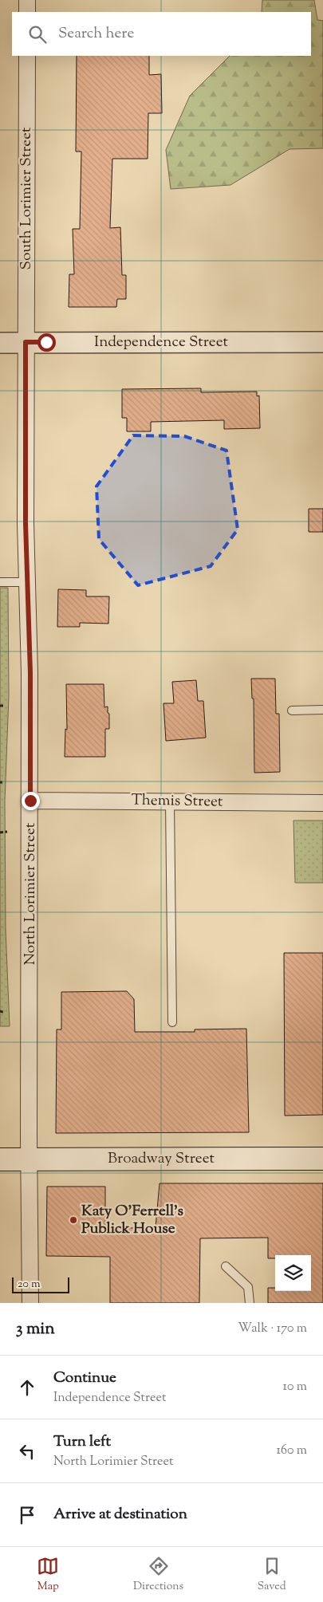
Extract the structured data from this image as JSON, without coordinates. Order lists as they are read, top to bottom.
{
  "streets": {
    "main road": ["Broadway Street"],
    "street": [
      "South Lorimier Street",
      "Independence Street",
      "Themis Street",
      "North Lorimier Street"
    ]
  },
  "crossings": [
    ["South Lorimier Street", "Independence Street"],
    ["South Lorimier Street", "North Lorimier Street"],
    ["Independence Street", "North Lorimier Street"],
    ["Themis Street", "North Lorimier Street"],
    ["North Lorimier Street", "Broadway Street"]
  ],
  "places": ["Katy O'Ferrell's Publick House"],
  "scale_bar": "20 m",
  "page": {
    "search": "Search here",
    "scale": "20 m",
    "heading": ["3 min", "Walk · 170 m"],
    "list": [
      ["Continue", "Independence Street", "10 m"],
      ["Turn left", "North Lorimier Street", "160 m"],
      "Arrive at destination"
    ],
    "nav": ["Map", "Directions", "Saved"]
  }
}
